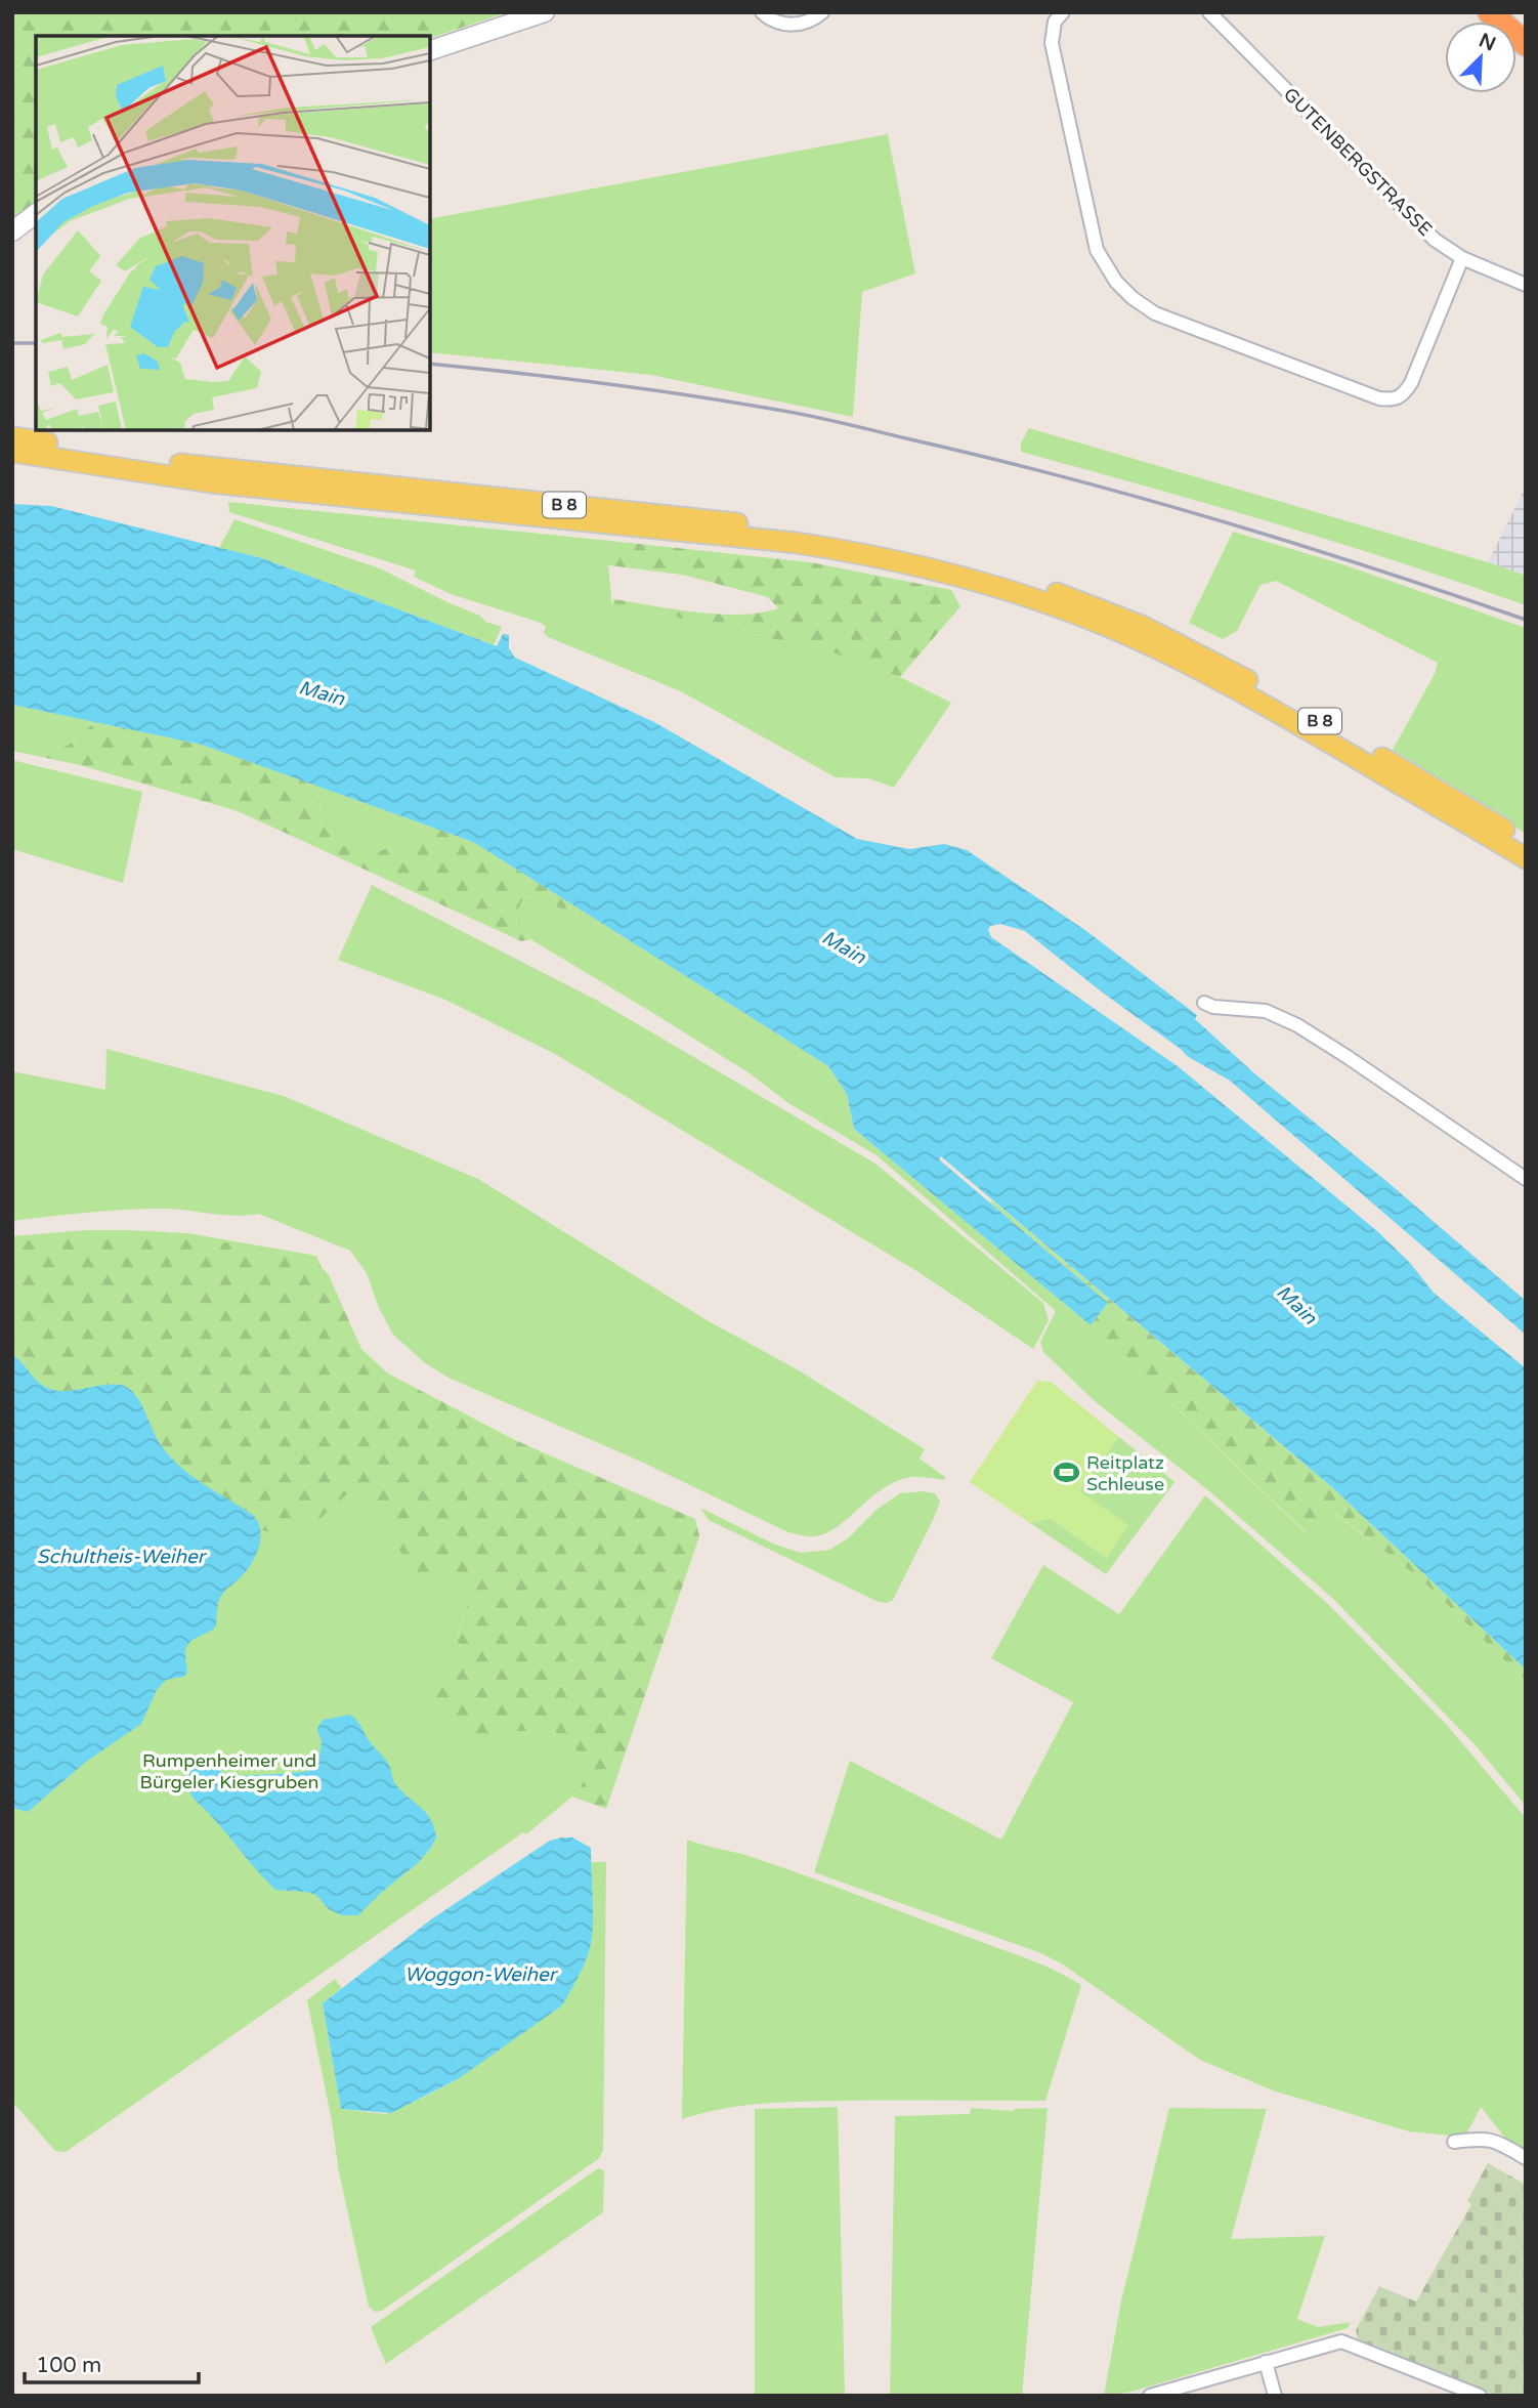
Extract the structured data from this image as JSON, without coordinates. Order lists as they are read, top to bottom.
{
  "streets": {
    "main road": ["B 8"],
    "street": ["GUTENBERGSTRASSE"]
  },
  "water": ["Main", "Schultheis-Weiher", "Woggon-Weiher"],
  "parks": ["Rumpenheimer und Bürgeler Kiesgruben"],
  "places": {
    "sports": ["Reitplatz Schleuse"]
  },
  "scale_bar": "100 m",
  "north": "top right"
}
